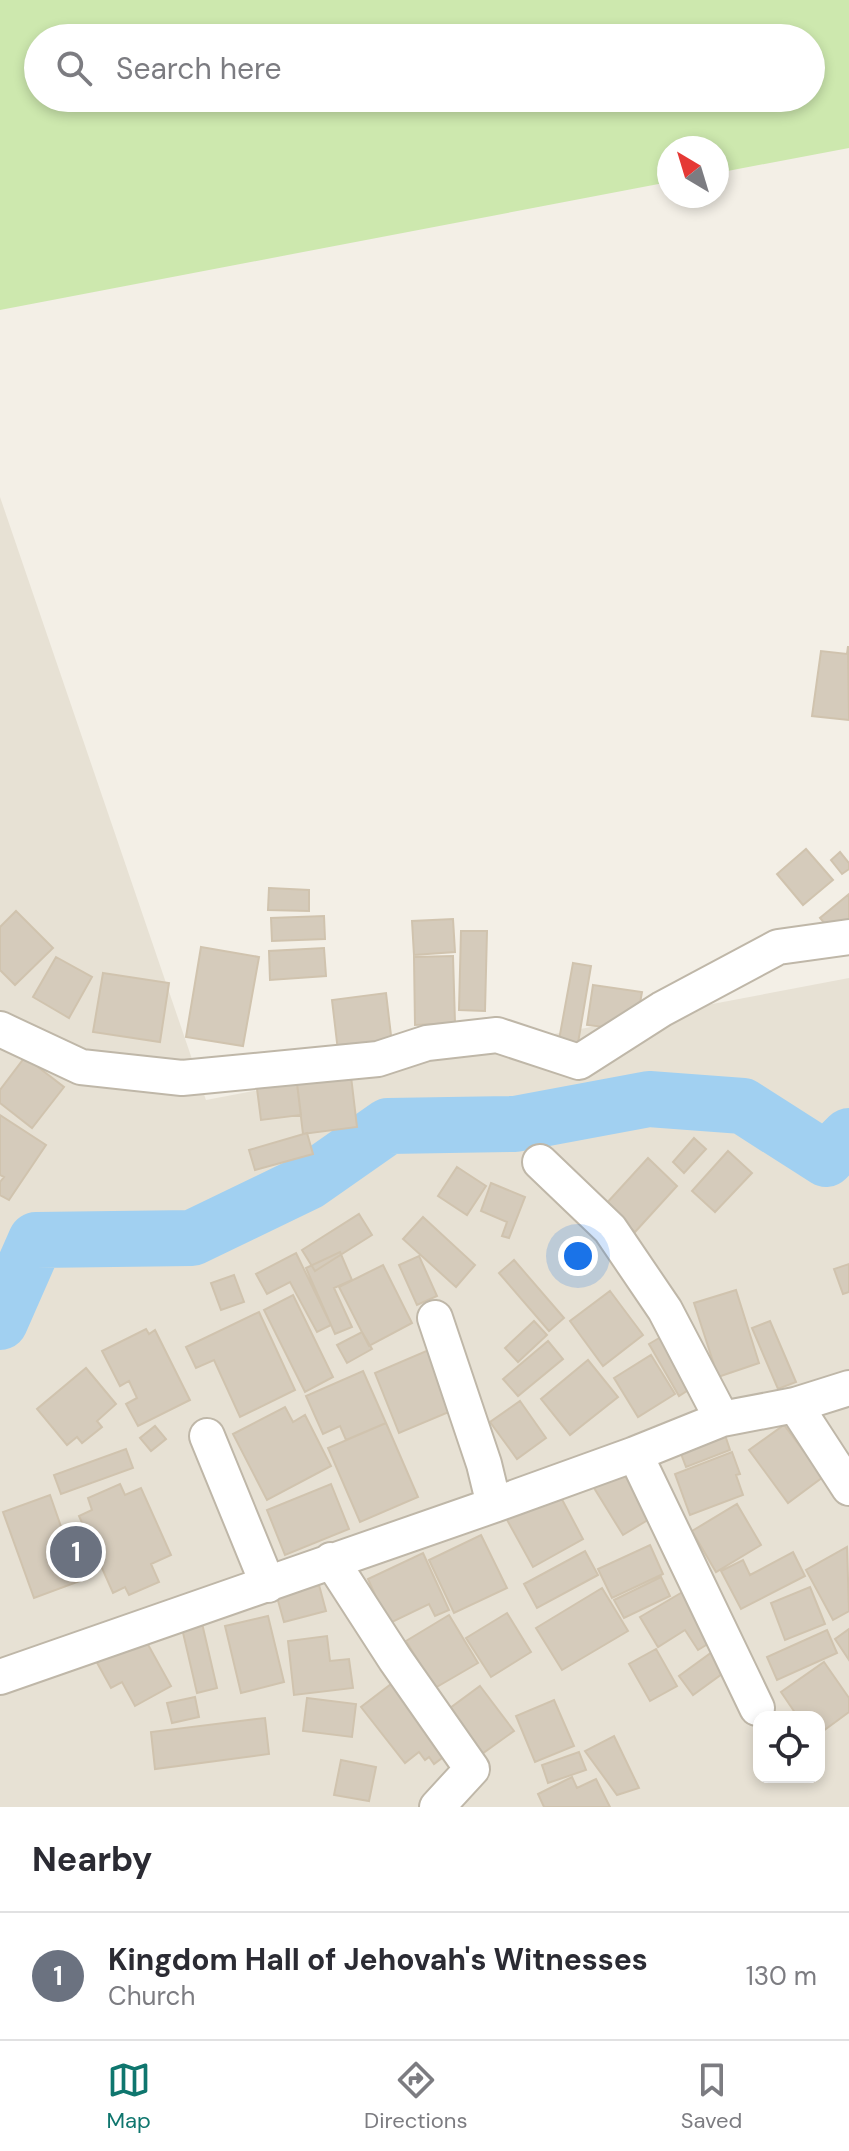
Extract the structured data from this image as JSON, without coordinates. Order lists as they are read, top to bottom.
{
  "north": "top left",
  "page": {
    "search": "Search here",
    "pins": "1",
    "heading": "Nearby",
    "list": [
      {
        "mark": "1",
        "name": "Kingdom Hall of Jehovah's Witnesses",
        "note": "Church",
        "value": "130 m"
      }
    ],
    "nav": ["Map", "Directions", "Saved"]
  }
}
